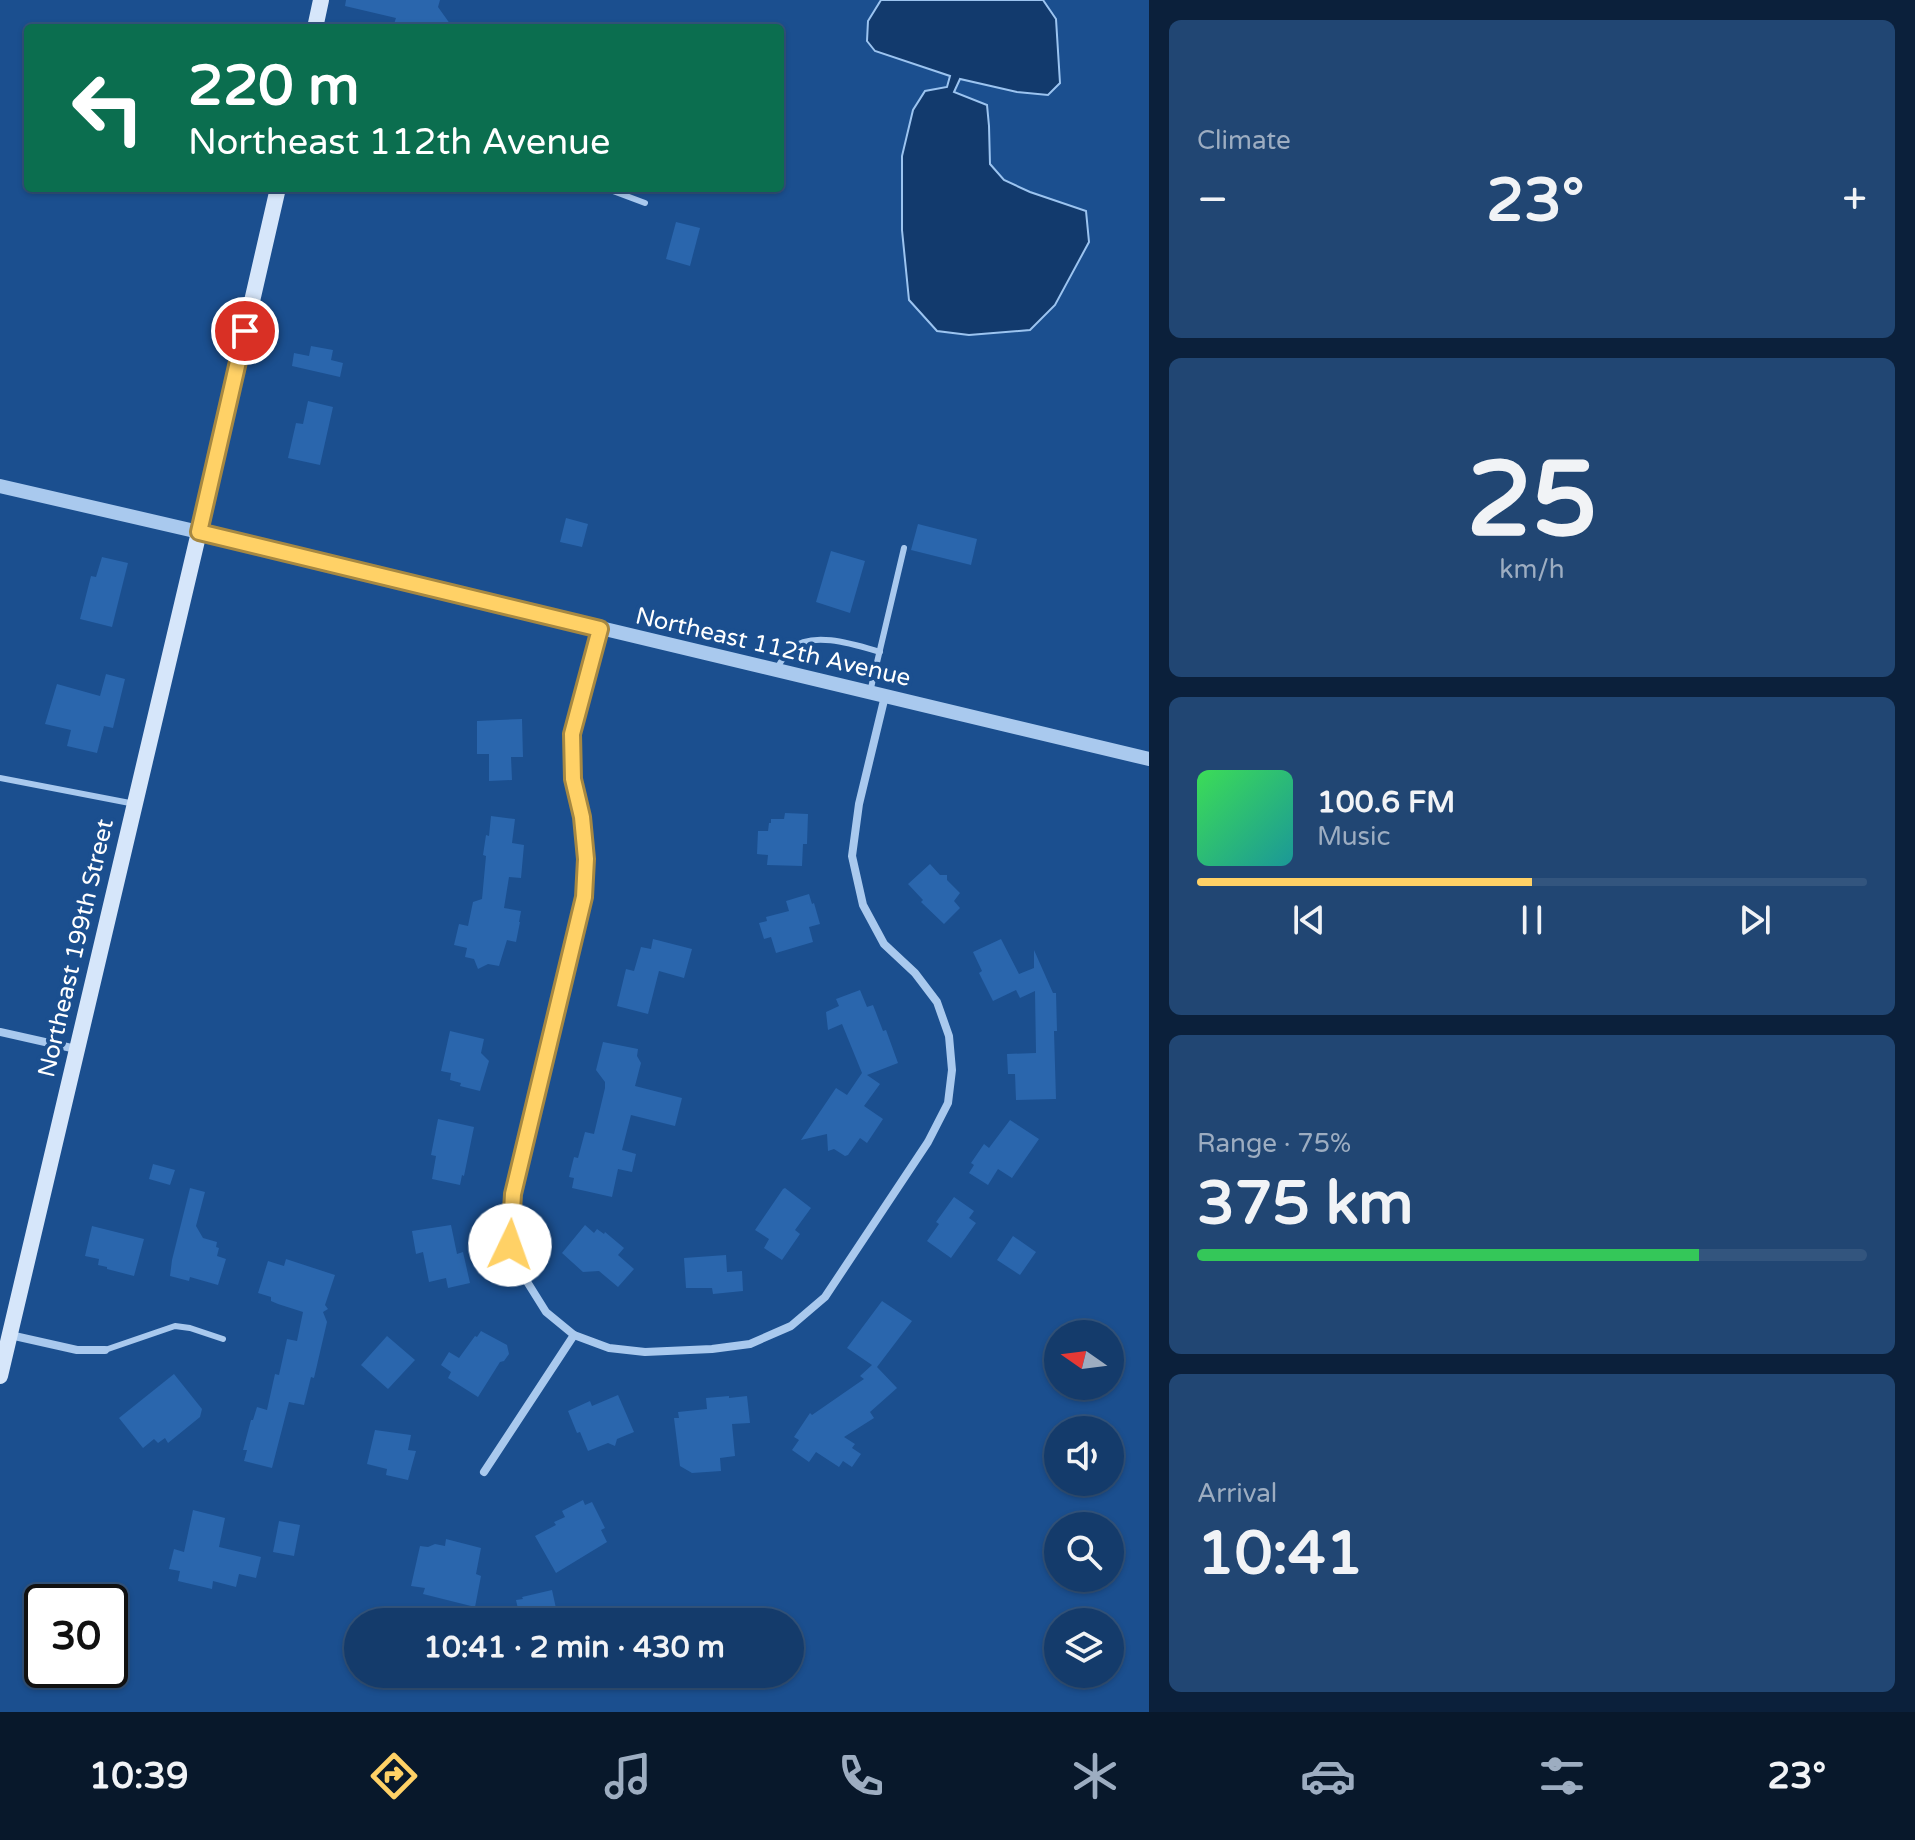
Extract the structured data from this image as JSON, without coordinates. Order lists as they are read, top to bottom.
{
  "streets": {
    "main road": ["Northeast 199th Street"],
    "street": ["Northeast 112th Avenue"]
  },
  "crossings": [
    ["Northeast 112th Avenue", "Northeast 199th Street"]
  ],
  "north": "left",
  "page": {
    "tile": [
      "Climate",
      ["25", "km/h"],
      ["Range · 75%", "375 km"],
      ["Arrival", "10:41"]
    ],
    "turn": ["220 m", "Northeast 112th Avenue"],
    "heat": ["−", "23°", "+"],
    "song": ["100.6 FM", "Music"],
    "limit": "30",
    "trip": "10:41 · 2 min · 430 m",
    "tabs": ["10:39", "23°"]
  }
}
